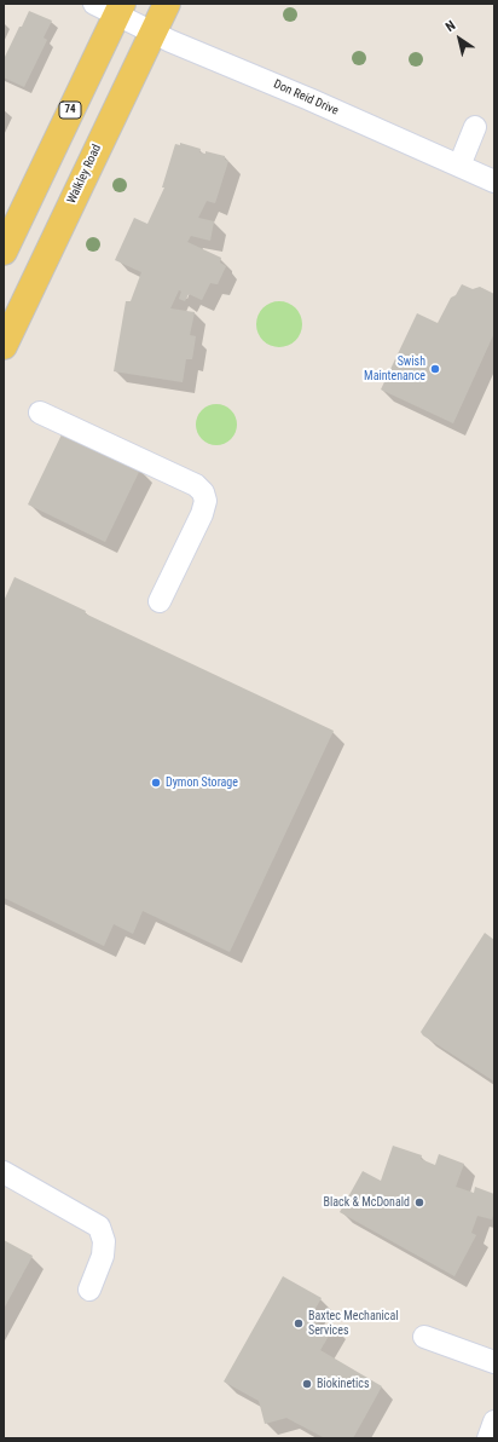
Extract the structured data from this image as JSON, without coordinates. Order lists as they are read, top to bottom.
{
  "streets": {
    "main road": ["74", "Walkley Road"],
    "street": ["Don Reid Drive"]
  },
  "crossings": [
    ["Don Reid Drive", "74"],
    ["Don Reid Drive", "Walkley Road"]
  ],
  "places": [
    "Swish Maintenance",
    "Dymon Storage",
    "Black & McDonald",
    "Baxtec Mechanical Services",
    "Biokinetics"
  ],
  "north": "top left"
}
